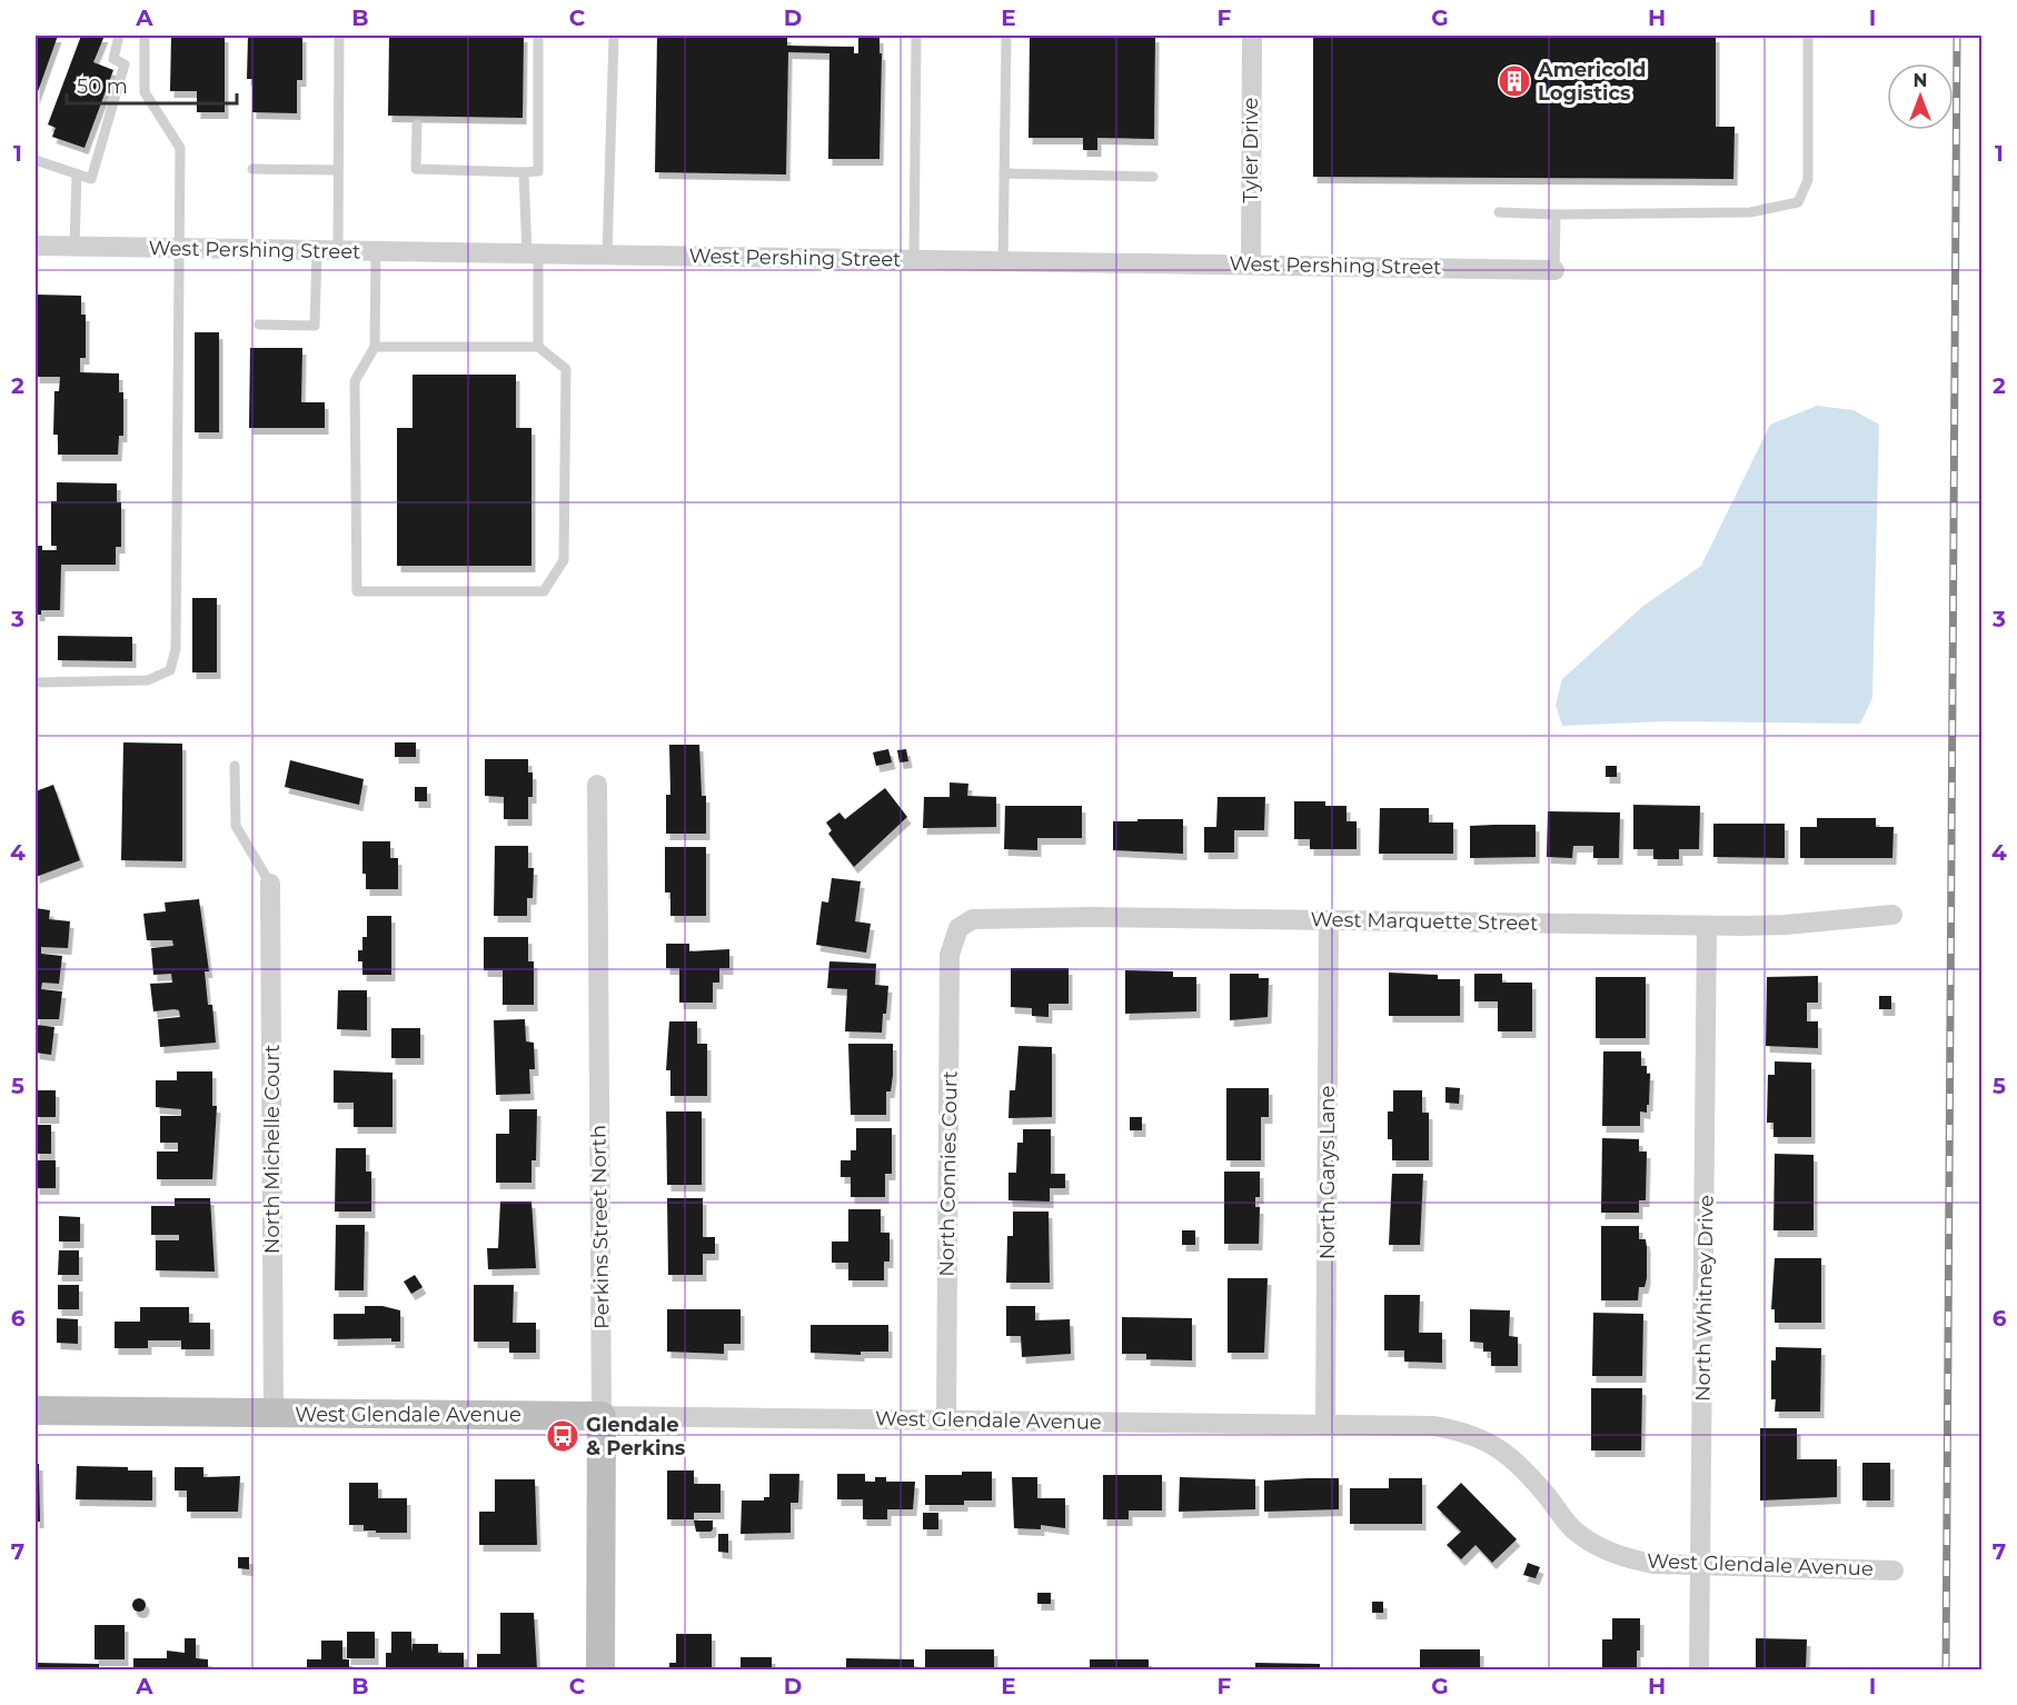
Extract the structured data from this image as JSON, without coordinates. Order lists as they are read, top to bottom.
{
  "streets": {
    "street": [
      "Tyler Drive",
      "West Pershing Street",
      "West Marquette Street",
      "North Michelle Court",
      "North Garys Lane",
      "North Connies Court",
      "Perkins Street North",
      "North Whitney Drive",
      "West Glendale Avenue"
    ]
  },
  "crossings": [
    ["Tyler Drive", "West Pershing Street"],
    ["West Marquette Street", "North Garys Lane"],
    ["West Marquette Street", "North Connies Court"],
    ["West Marquette Street", "North Whitney Drive"],
    ["North Michelle Court", "West Glendale Avenue"],
    ["North Garys Lane", "West Glendale Avenue"],
    ["North Connies Court", "West Glendale Avenue"],
    ["Perkins Street North", "West Glendale Avenue"],
    ["North Whitney Drive", "West Glendale Avenue"]
  ],
  "places": {
    "building": ["Americold Logistics"],
    "bus stop": ["Glendale & Perkins"]
  },
  "scale_bar": "50 m",
  "north": "top",
  "grid": {
    "columns": [
      "A",
      "B",
      "C",
      "D",
      "E",
      "F",
      "G",
      "H",
      "I"
    ],
    "rows": [
      "1",
      "2",
      "3",
      "4",
      "5",
      "6",
      "7"
    ]
  }
}
